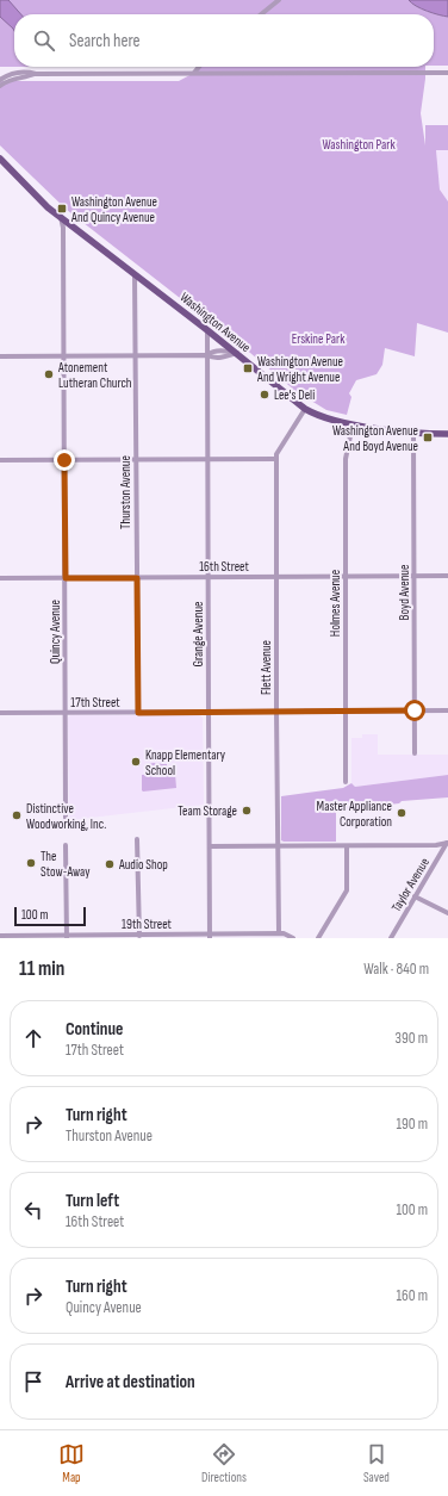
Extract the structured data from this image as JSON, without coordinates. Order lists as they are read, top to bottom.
{
  "streets": {
    "main road": ["Washington Avenue"],
    "street": [
      "Thurston Avenue",
      "16th Street",
      "Boyd Avenue",
      "Holmes Avenue",
      "Quincy Avenue",
      "Grange Avenue",
      "Flett Avenue",
      "17th Street",
      "Taylor Avenue",
      "19th Street"
    ]
  },
  "crossings": [
    ["Washington Avenue", "Thurston Avenue"],
    ["Washington Avenue", "Boyd Avenue"],
    ["Washington Avenue", "Holmes Avenue"],
    ["Washington Avenue", "Quincy Avenue"],
    ["Washington Avenue", "Grange Avenue"],
    ["Washington Avenue", "Flett Avenue"],
    ["Thurston Avenue", "16th Street"],
    ["Thurston Avenue", "17th Street"],
    ["16th Street", "Boyd Avenue"],
    ["16th Street", "Holmes Avenue"],
    ["16th Street", "Quincy Avenue"],
    ["16th Street", "Grange Avenue"],
    ["16th Street", "Flett Avenue"],
    ["Boyd Avenue", "17th Street"],
    ["Holmes Avenue", "17th Street"],
    ["Quincy Avenue", "17th Street"],
    ["Grange Avenue", "17th Street"],
    ["Grange Avenue", "19th Street"],
    ["Flett Avenue", "17th Street"],
    ["Flett Avenue", "19th Street"]
  ],
  "parks": ["Washington Park", "Erskine Park"],
  "places": {
    "transit": ["Washington Avenue And Quincy Avenue", "Washington Avenue And Wright Avenue", "Washington Avenue And Boyd Avenue"],
    "other": [
      "Atonement Lutheran Church",
      "Lee's Deli",
      "Knapp Elementary School",
      "Team Storage",
      "Master Appliance Corporation",
      "Distinctive Woodworking, Inc.",
      "The Stow-Away",
      "Audio Shop"
    ]
  },
  "scale_bar": "100 m",
  "page": {
    "search": "Search here",
    "scale": "100 m",
    "heading": ["11 min", "Walk · 840 m"],
    "list": [
      ["Continue", "17th Street", "390 m"],
      ["Turn right", "Thurston Avenue", "190 m"],
      ["Turn left", "16th Street", "100 m"],
      ["Turn right", "Quincy Avenue", "160 m"],
      "Arrive at destination"
    ],
    "nav": ["Map", "Directions", "Saved"]
  }
}
